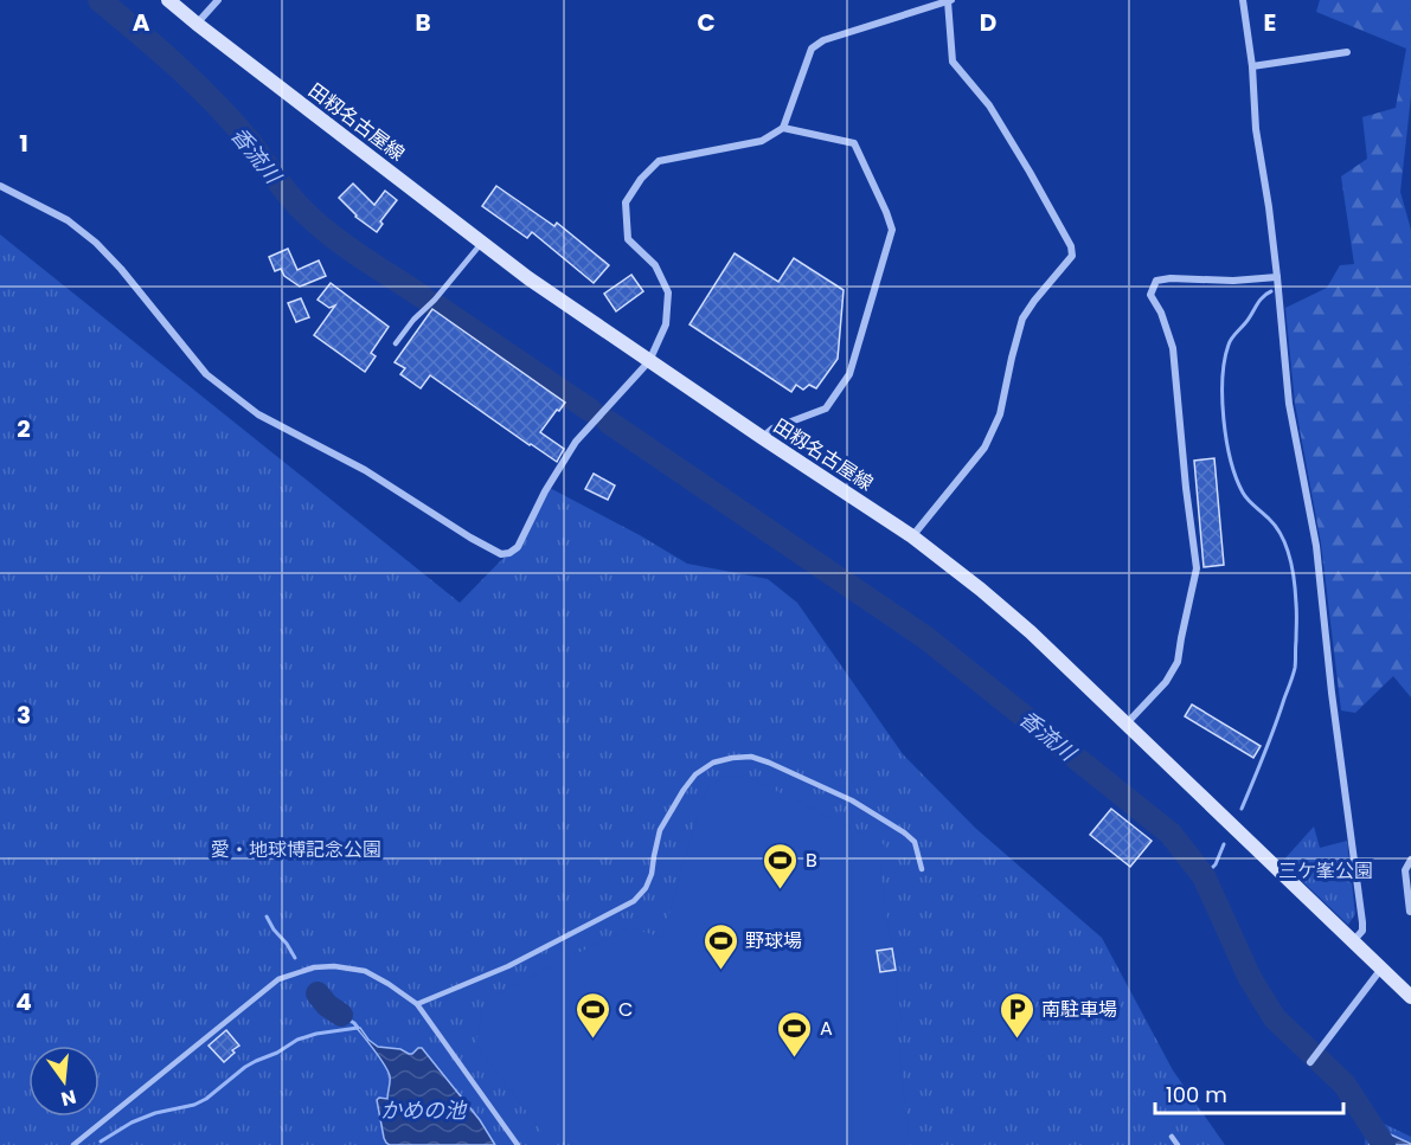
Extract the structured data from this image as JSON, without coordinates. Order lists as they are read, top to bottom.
{
  "streets": {
    "main road": ["田籾名古屋線"]
  },
  "water": ["香流川", "かめの池"],
  "parks": ["愛・地球博記念公園", "三ケ峯公園"],
  "places": {
    "sports": [
      "B",
      "野球場",
      "C",
      "A"
    ],
    "parking": ["南駐車場"]
  },
  "scale_bar": "100 m",
  "north": "bottom",
  "grid": {
    "columns": [
      "A",
      "B",
      "C",
      "D",
      "E"
    ],
    "rows": [
      "1",
      "2",
      "3",
      "4"
    ]
  }
}
